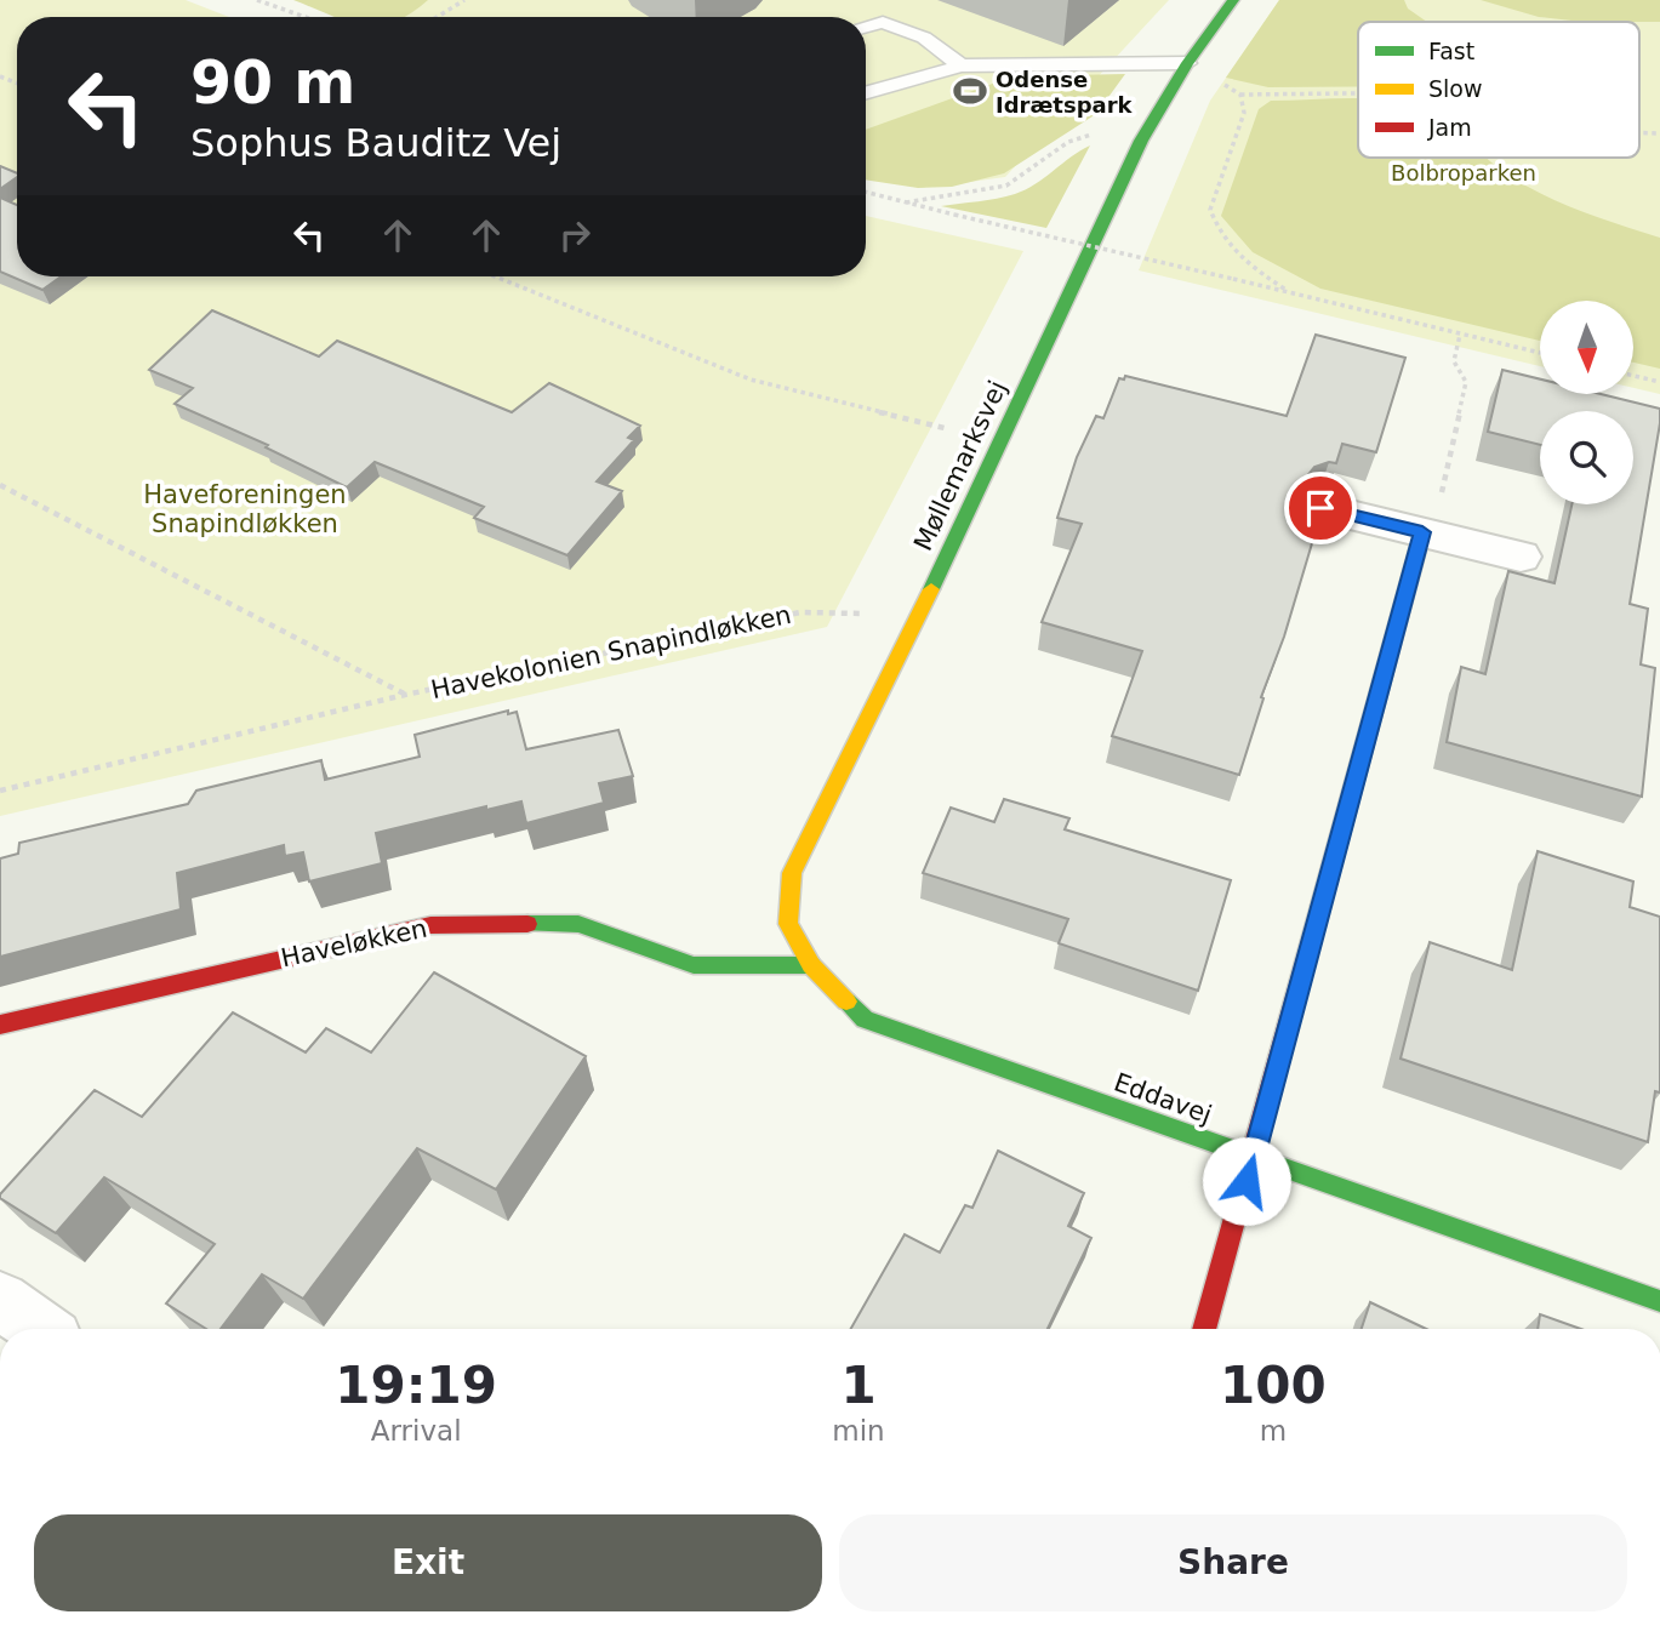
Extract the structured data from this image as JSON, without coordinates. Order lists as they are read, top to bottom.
{
  "streets": {
    "street": ["Møllemarksvej", "Haveløkken", "Eddavej"],
    "path": ["Havekolonien Snapindløkken"]
  },
  "crossings": [
    ["Møllemarksvej", "Havekolonien Snapindløkken"],
    ["Møllemarksvej", "Haveløkken"],
    ["Møllemarksvej", "Eddavej"],
    ["Haveløkken", "Eddavej"]
  ],
  "parks": ["Bolbroparken", "Haveforeningen Snapindløkken"],
  "places": {
    "sports": ["Odense Idrætspark"]
  },
  "legend": ["Fast", "Slow", "Jam"],
  "north": "bottom",
  "page": {
    "turn": ["90 m", "Sophus Bauditz Vej"],
    "eta": [
      "19:19",
      "Arrival",
      "1",
      "min",
      "100",
      "m"
    ],
    "buttons": ["Exit", "Share"]
  }
}
